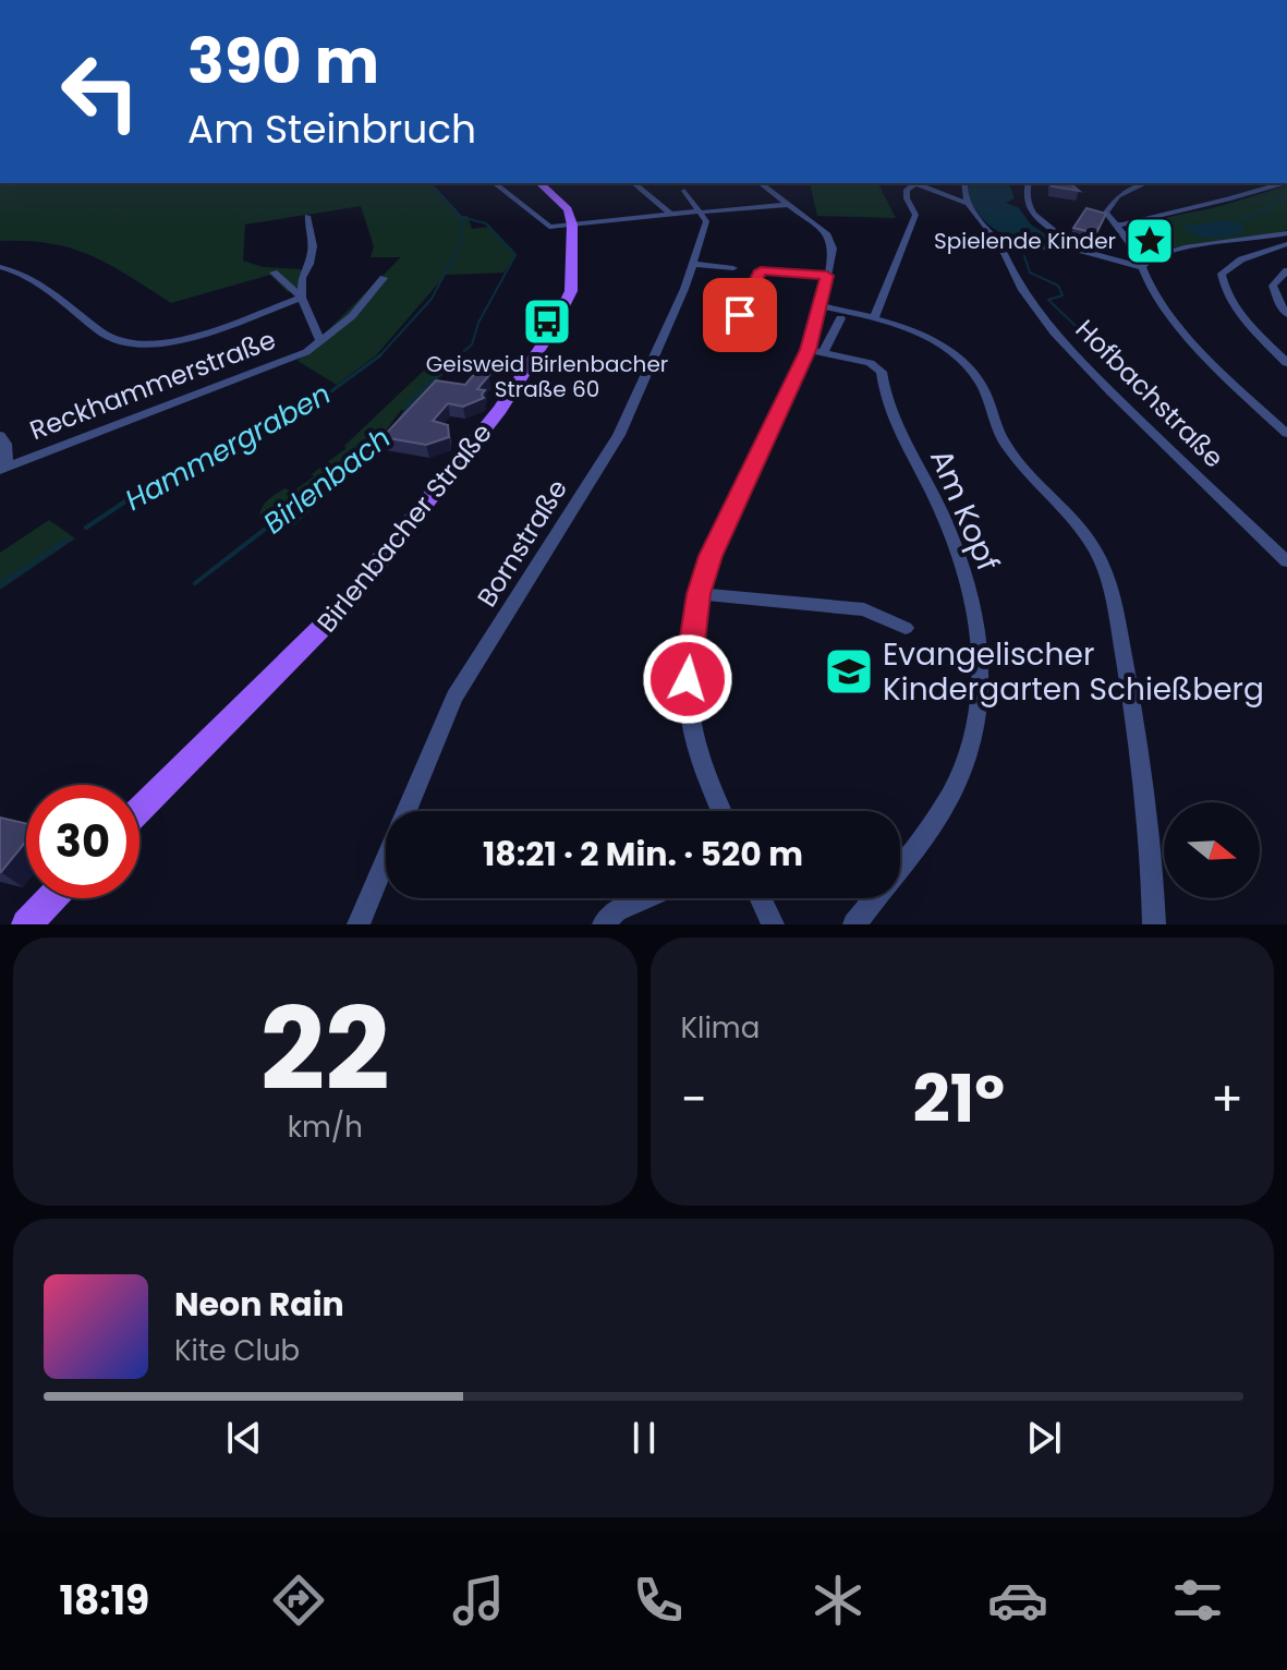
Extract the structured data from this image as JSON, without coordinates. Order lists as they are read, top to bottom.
{
  "streets": {
    "main road": ["Birlenbacher Straße"],
    "street": [
      "Reckhammerstraße",
      "Hofbachstraße",
      "Am Kopf",
      "Bornstraße"
    ]
  },
  "water": ["Hammergraben", "Birlenbach"],
  "places": {
    "place": ["Spielende Kinder"],
    "bus stop": ["Geisweid Birlenbacher Straße 60"],
    "school or university": ["Evangelischer Kindergarten Schießberg"]
  },
  "north": "right",
  "page": {
    "turn": ["390 m", "Am Steinbruch"],
    "limit": "30",
    "trip": "18:21 · 2 Min. · 520 m",
    "tile": [
      ["22", "km/h"],
      "Klima"
    ],
    "heat": ["−", "21°", "+"],
    "song": ["Neon Rain", "Kite Club"],
    "tabs": "18:19"
  }
}
